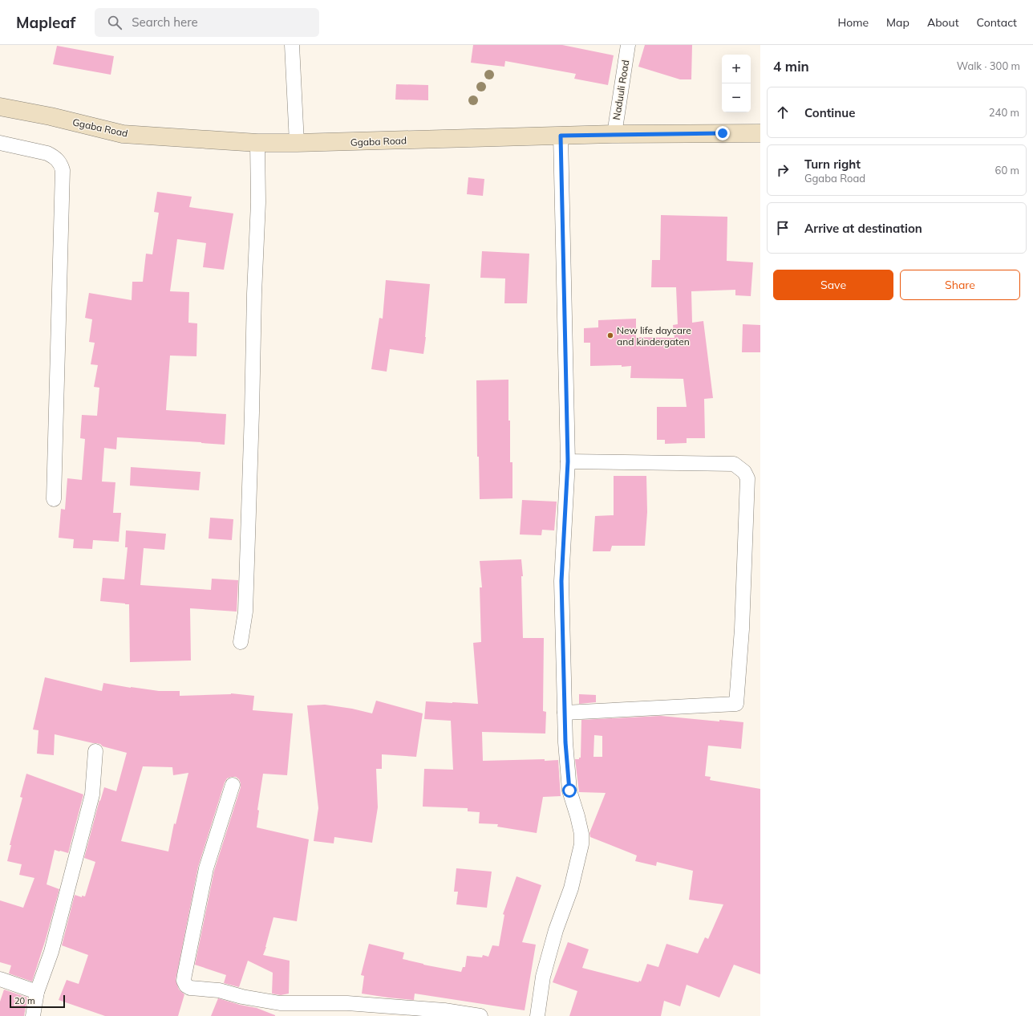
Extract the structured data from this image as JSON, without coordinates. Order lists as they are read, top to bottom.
{
  "streets": {
    "main road": ["Ggaba Road"],
    "street": ["Naduuli Road"]
  },
  "crossings": [
    ["Naduuli Road", "Ggaba Road"]
  ],
  "places": ["New life daycare and kindergaten"],
  "scale_bar": "20 m",
  "page": {
    "header": "Mapleaf",
    "search": "Search here",
    "nav": [
      "Home",
      "Map",
      "About",
      "Contact"
    ],
    "heading": ["4 min", "Walk · 300 m"],
    "map_buttons": ["+", "−"],
    "list": [
      ["Continue", "240 m"],
      ["Turn right", "Ggaba Road", "60 m"],
      "Arrive at destination"
    ],
    "buttons": ["Save", "Share"],
    "scale": "20 m"
  }
}
